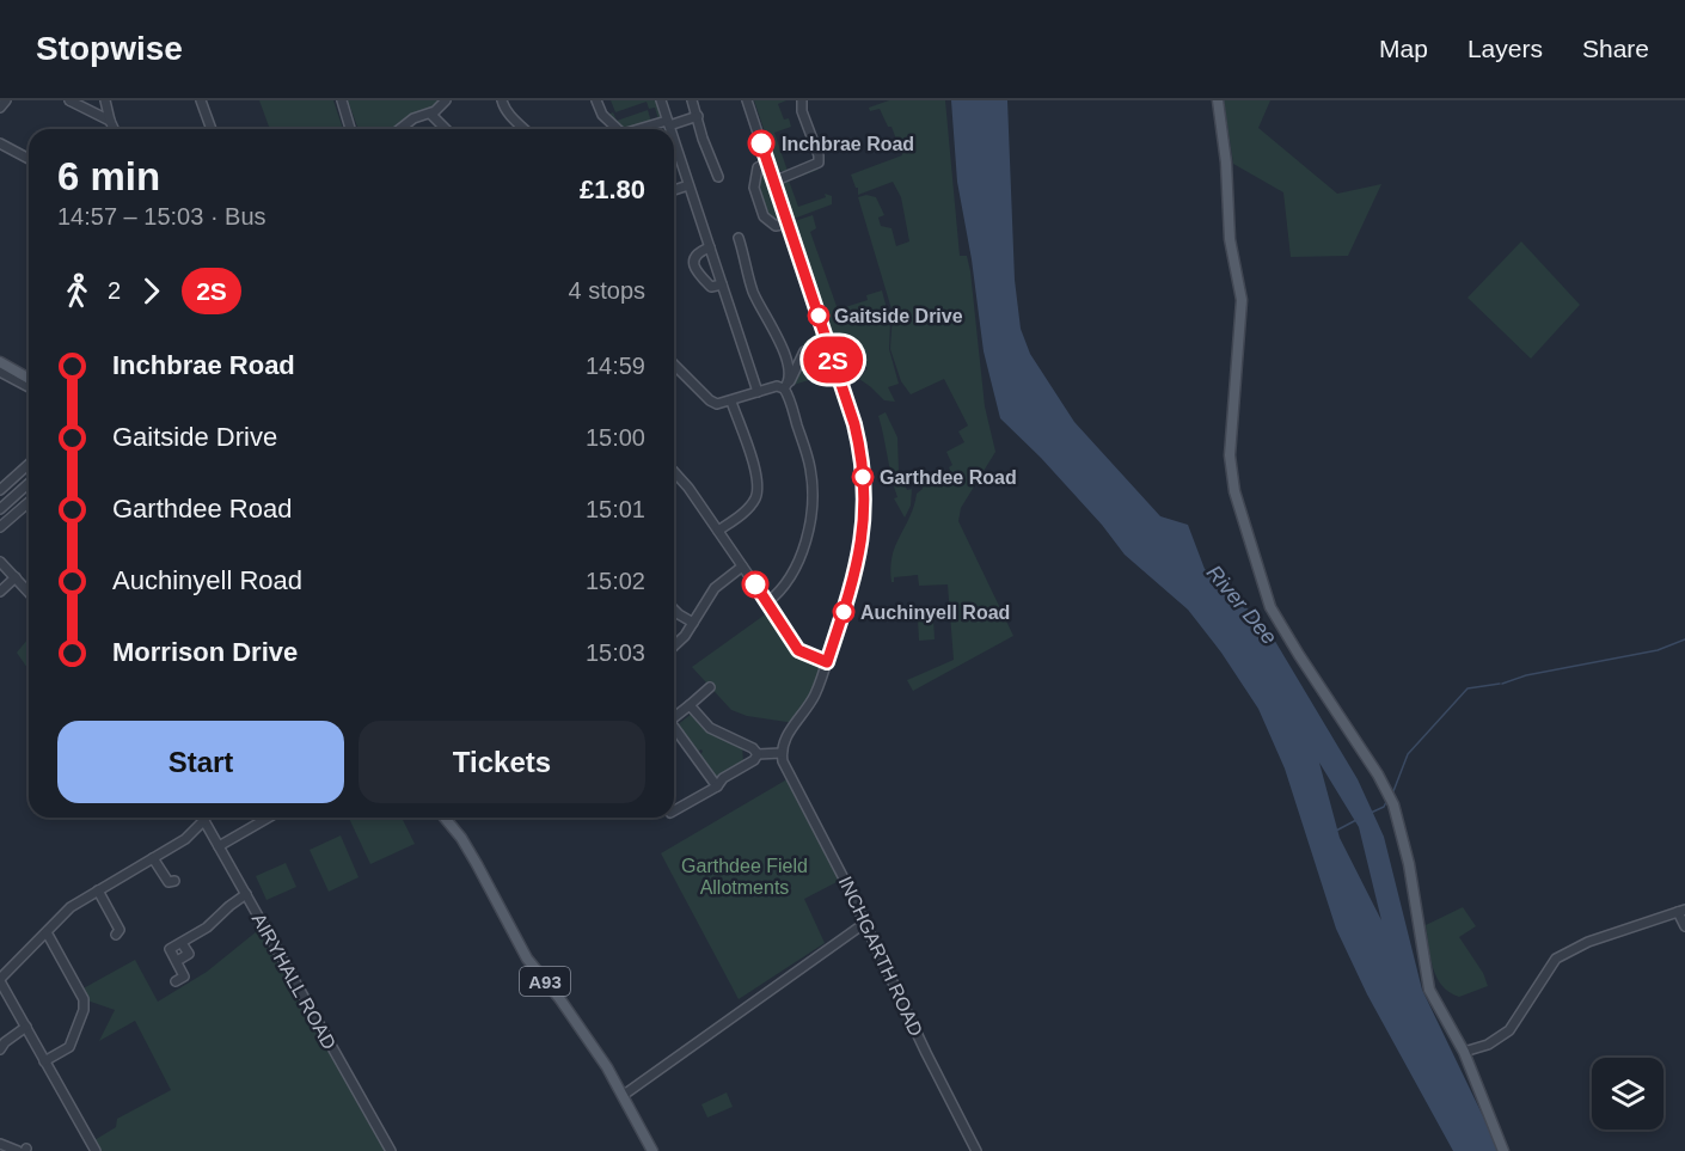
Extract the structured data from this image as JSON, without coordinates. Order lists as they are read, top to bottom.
{
  "streets": {
    "main road": ["A93"],
    "street": ["INCHGARTH ROAD", "AIRYHALL ROAD"]
  },
  "water": ["River Dee"],
  "parks": ["Garthdee Field Allotments"],
  "places": [
    "Inchbrae Road",
    "Gaitside Drive",
    "Garthdee Road",
    "Auchinyell Road"
  ],
  "lines": ["bus line 2S"],
  "page": {
    "header": "Stopwise",
    "nav": ["Map", "Layers", "Share"],
    "on_map": "2S",
    "heading": ["6 min", "14:57 – 15:03 · Bus", "£1.80"],
    "legs": ["2", "2S", "4 stops"],
    "list": [
      {
        "name": "Inchbrae Road",
        "value": "14:59"
      },
      {
        "name": "Gaitside Drive",
        "value": "15:00"
      },
      {
        "name": "Garthdee Road",
        "value": "15:01"
      },
      {
        "name": "Auchinyell Road",
        "value": "15:02"
      },
      {
        "name": "Morrison Drive",
        "value": "15:03"
      }
    ],
    "buttons": ["Start", "Tickets"]
  }
}
